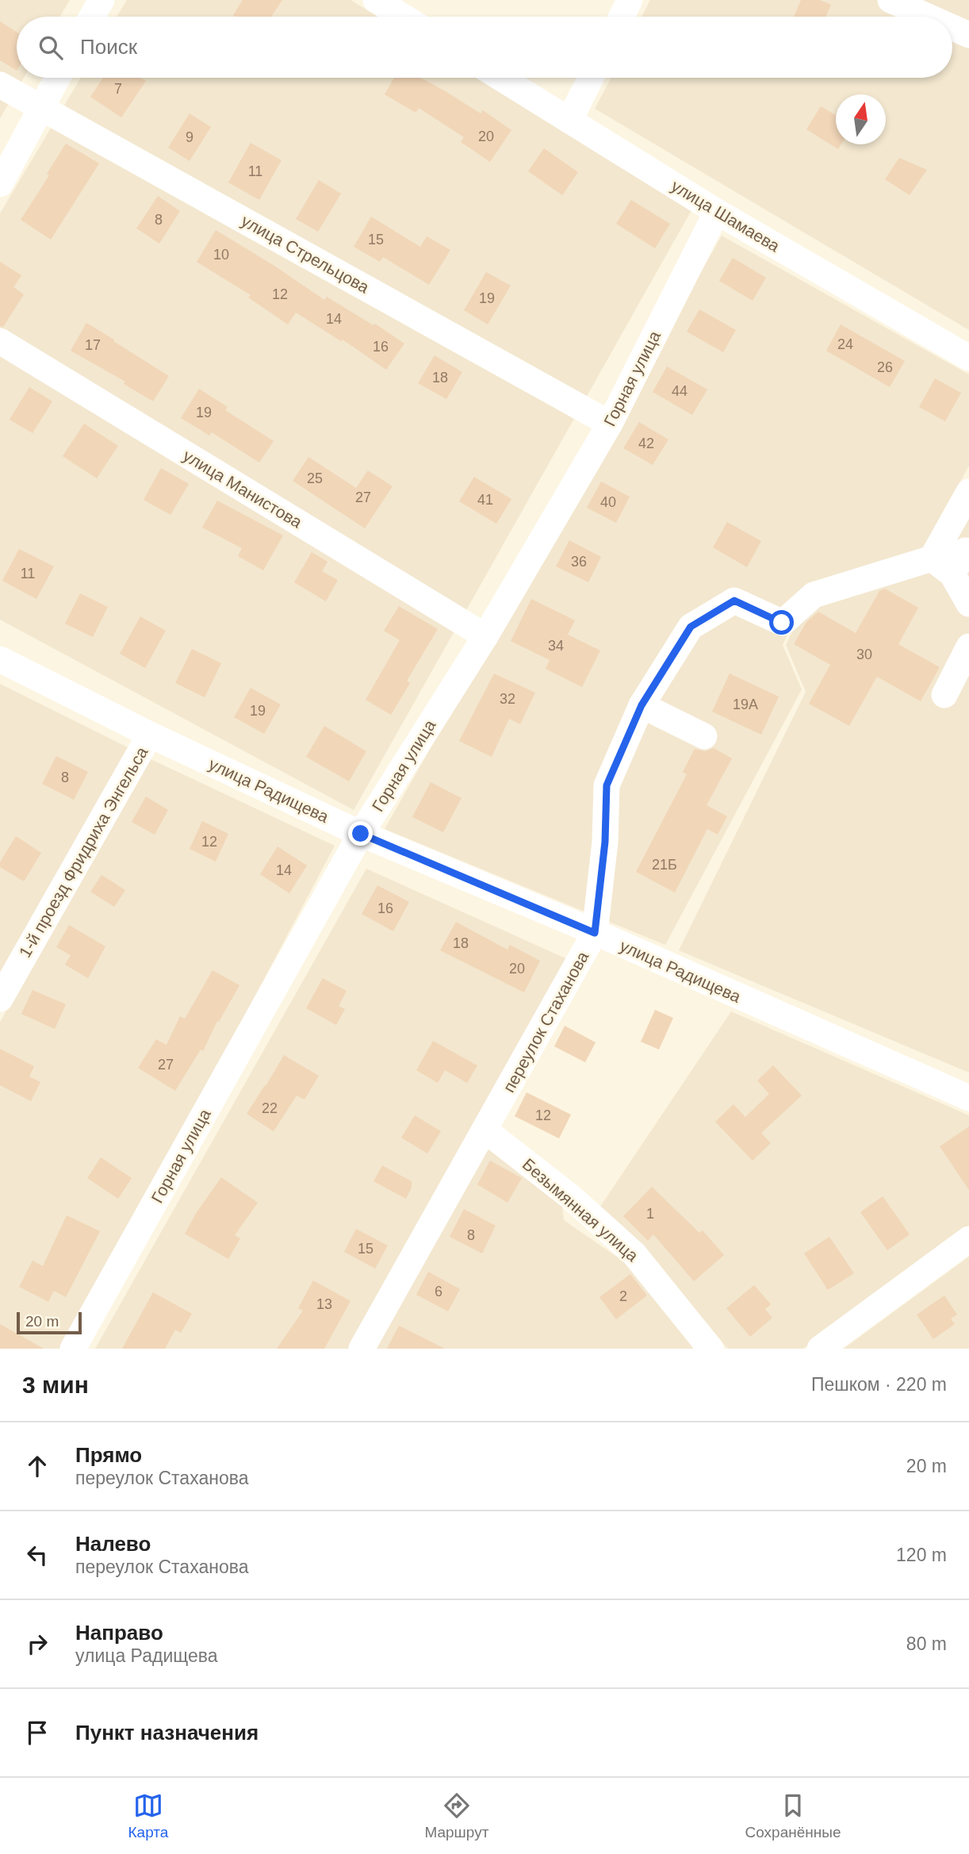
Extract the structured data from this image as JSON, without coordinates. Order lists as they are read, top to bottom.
{
  "streets": {
    "street": [
      "улица Шамаева",
      "улица Стрельцова",
      "Горная улица",
      "улица Манистова",
      "улица Радищева",
      "1-й проезд Фридриха Энгельса",
      "переулок Стаханова",
      "Безымянная улица"
    ]
  },
  "crossings": [
    ["улица Шамаева", "Горная улица"],
    ["улица Стрельцова", "Горная улица"],
    ["Горная улица", "улица Манистова"],
    ["Горная улица", "улица Радищева"],
    ["улица Радищева", "1-й проезд Фридриха Энгельса"],
    ["улица Радищева", "переулок Стаханова"],
    ["переулок Стаханова", "Безымянная улица"]
  ],
  "house_numbers": [
    "7",
    "20",
    "9",
    "11",
    "8",
    "15",
    "10",
    "12",
    "19",
    "14",
    "24",
    "17",
    "16",
    "26",
    "18",
    "44",
    "19",
    "42",
    "25",
    "27",
    "41",
    "40",
    "36",
    "11",
    "34",
    "30",
    "32",
    "19А",
    "19",
    "8",
    "12",
    "21Б",
    "14",
    "16",
    "18",
    "20",
    "27",
    "22",
    "12",
    "1",
    "8",
    "15",
    "6",
    "2",
    "13"
  ],
  "scale_bar": "20 m",
  "north": "top",
  "page": {
    "search": "Поиск",
    "scale": "20 m",
    "heading": ["3 мин", "Пешком · 220 m"],
    "list": [
      ["Прямо", "переулок Стаханова", "20 m"],
      ["Налево", "переулок Стаханова", "120 m"],
      ["Направо", "улица Радищева", "80 m"],
      "Пункт назначения"
    ],
    "nav": ["Карта", "Маршрут", "Сохранённые"]
  }
}
